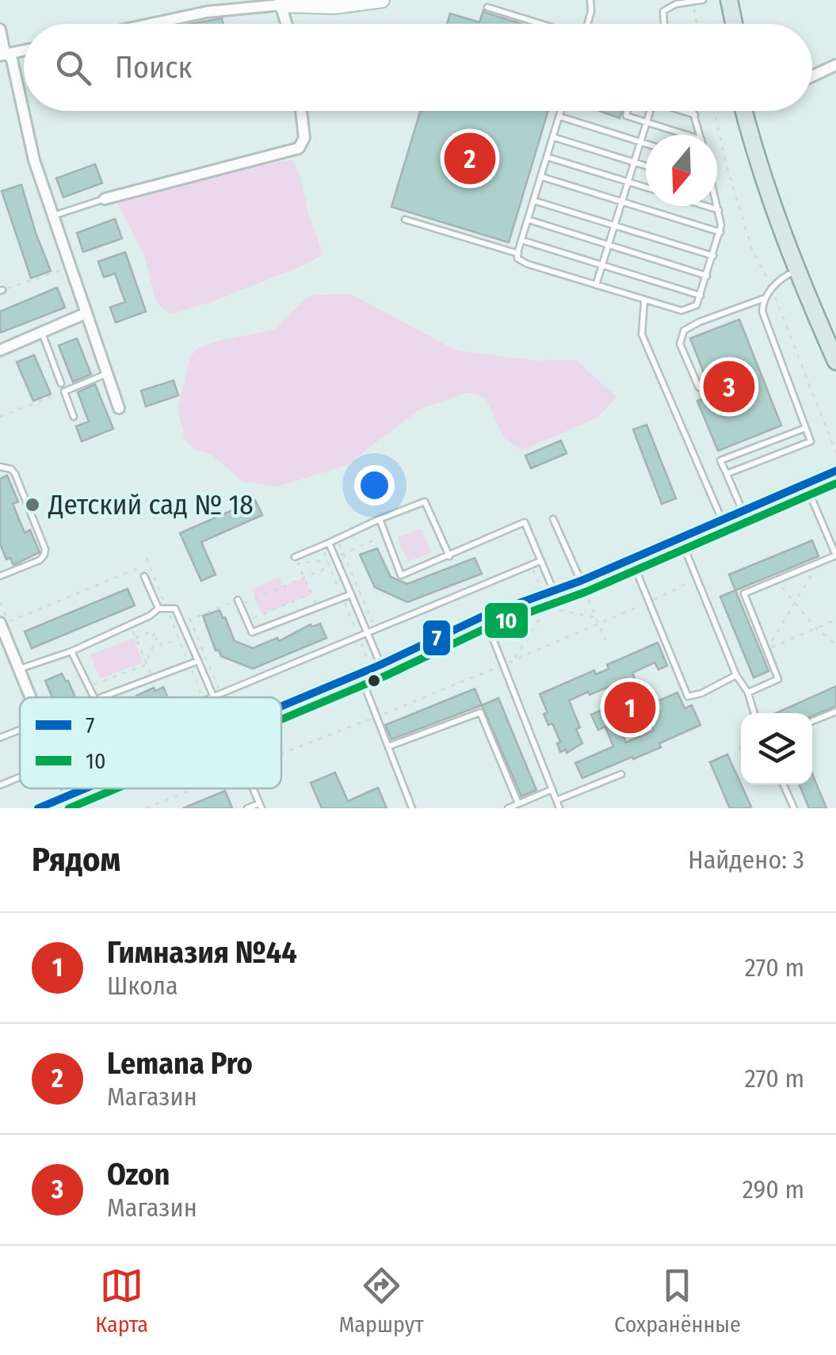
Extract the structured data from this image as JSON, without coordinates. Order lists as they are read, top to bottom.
{
  "places": ["Детский сад № 18"],
  "lines": ["transit line 7", "transit line 10"],
  "legend": ["7", "10"],
  "north": "bottom",
  "page": {
    "search": "Поиск",
    "pins": ["2", "3", "1"],
    "heading": ["Рядом", "Найдено: 3"],
    "list": [
      {
        "mark": "1",
        "name": "Гимназия №44",
        "note": "Школа",
        "value": "270 m"
      },
      {
        "mark": "2",
        "name": "Lemana Pro",
        "note": "Магазин",
        "value": "270 m"
      },
      {
        "mark": "3",
        "name": "Ozon",
        "note": "Магазин",
        "value": "290 m"
      }
    ],
    "nav": ["Карта", "Маршрут", "Сохранённые"]
  }
}
